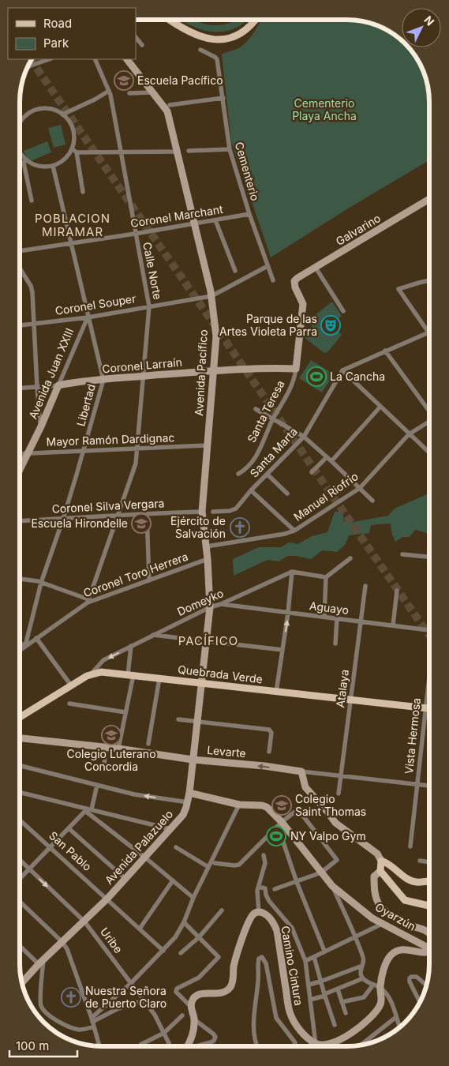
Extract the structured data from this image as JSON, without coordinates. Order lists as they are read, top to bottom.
{
  "streets": {
    "main road": ["Quebrada Verde"],
    "street": [
      "Cementerio",
      "Coronel Marchant",
      "Galvarino",
      "Calle Norte",
      "Coronel Souper",
      "Coronel Larraín",
      "Avenida Pacífico",
      "Avenida Juan XXIII",
      "Libertad",
      "Santa Teresa",
      "Mayor Ramón Dardignac",
      "Santa Marta",
      "Manuel Riofrio",
      "Coronel Silva Vergara",
      "Coronel Toro Herrera",
      "Domeyko",
      "Aguayo",
      "Atalaya",
      "Vista Hermosa",
      "Levarte",
      "Avenida Palazuelo",
      "San Pablo",
      "Oyarzún",
      "Uribe",
      "Camino Cintura"
    ]
  },
  "crossings": [
    ["Cementerio", "Coronel Marchant"],
    ["Cementerio", "Coronel Souper"],
    ["Coronel Marchant", "Calle Norte"],
    ["Coronel Marchant", "Avenida Pacífico"],
    ["Coronel Marchant", "Libertad"],
    ["Galvarino", "Santa Teresa"],
    ["Calle Norte", "Coronel Souper"],
    ["Calle Norte", "Coronel Larraín"],
    ["Calle Norte", "Mayor Ramón Dardignac"],
    ["Calle Norte", "Coronel Silva Vergara"],
    ["Calle Norte", "Coronel Toro Herrera"],
    ["Coronel Souper", "Avenida Pacífico"],
    ["Coronel Souper", "Avenida Juan XXIII"],
    ["Coronel Souper", "Libertad"],
    ["Coronel Larraín", "Avenida Pacífico"],
    ["Coronel Larraín", "Avenida Juan XXIII"],
    ["Coronel Larraín", "Libertad"],
    ["Coronel Larraín", "Santa Teresa"],
    ["Avenida Pacífico", "Mayor Ramón Dardignac"],
    ["Avenida Pacífico", "Manuel Riofrio"],
    ["Avenida Pacífico", "Coronel Silva Vergara"],
    ["Avenida Pacífico", "Coronel Toro Herrera"],
    ["Avenida Pacífico", "Domeyko"],
    ["Avenida Pacífico", "Quebrada Verde"],
    ["Avenida Pacífico", "Avenida Palazuelo"],
    ["Avenida Juan XXIII", "Libertad"],
    ["Avenida Juan XXIII", "Mayor Ramón Dardignac"],
    ["Libertad", "Mayor Ramón Dardignac"],
    ["Libertad", "Coronel Silva Vergara"],
    ["Libertad", "Coronel Toro Herrera"],
    ["Domeyko", "Aguayo"],
    ["Domeyko", "Quebrada Verde"],
    ["Aguayo", "Atalaya"],
    ["Quebrada Verde", "Atalaya"],
    ["Quebrada Verde", "Vista Hermosa"],
    ["Quebrada Verde", "Avenida Palazuelo"],
    ["Atalaya", "Levarte"],
    ["Vista Hermosa", "Levarte"],
    ["Levarte", "Avenida Palazuelo"],
    ["Avenida Palazuelo", "San Pablo"],
    ["Avenida Palazuelo", "Oyarzún"],
    ["Avenida Palazuelo", "Uribe"]
  ],
  "districts": ["POBLACION MIRAMAR", "PACÍFICO"],
  "parks": ["Cementerio Playa Ancha"],
  "places": {
    "school or university": [
      "Escuela Pacífico",
      "Escuela Hirondelle",
      "Colegio Luterano Concordia",
      "Colegio Saint Thomas"
    ],
    "theatre": ["Parque de las Artes Violeta Parra"],
    "sports": ["La Cancha", "NY Valpo Gym"],
    "church": ["Ejército de Salvación", "Nuestra Señora de Puerto Claro"]
  },
  "legend": ["Road", "Park"],
  "scale_bar": "100 m",
  "north": "top right"
}
